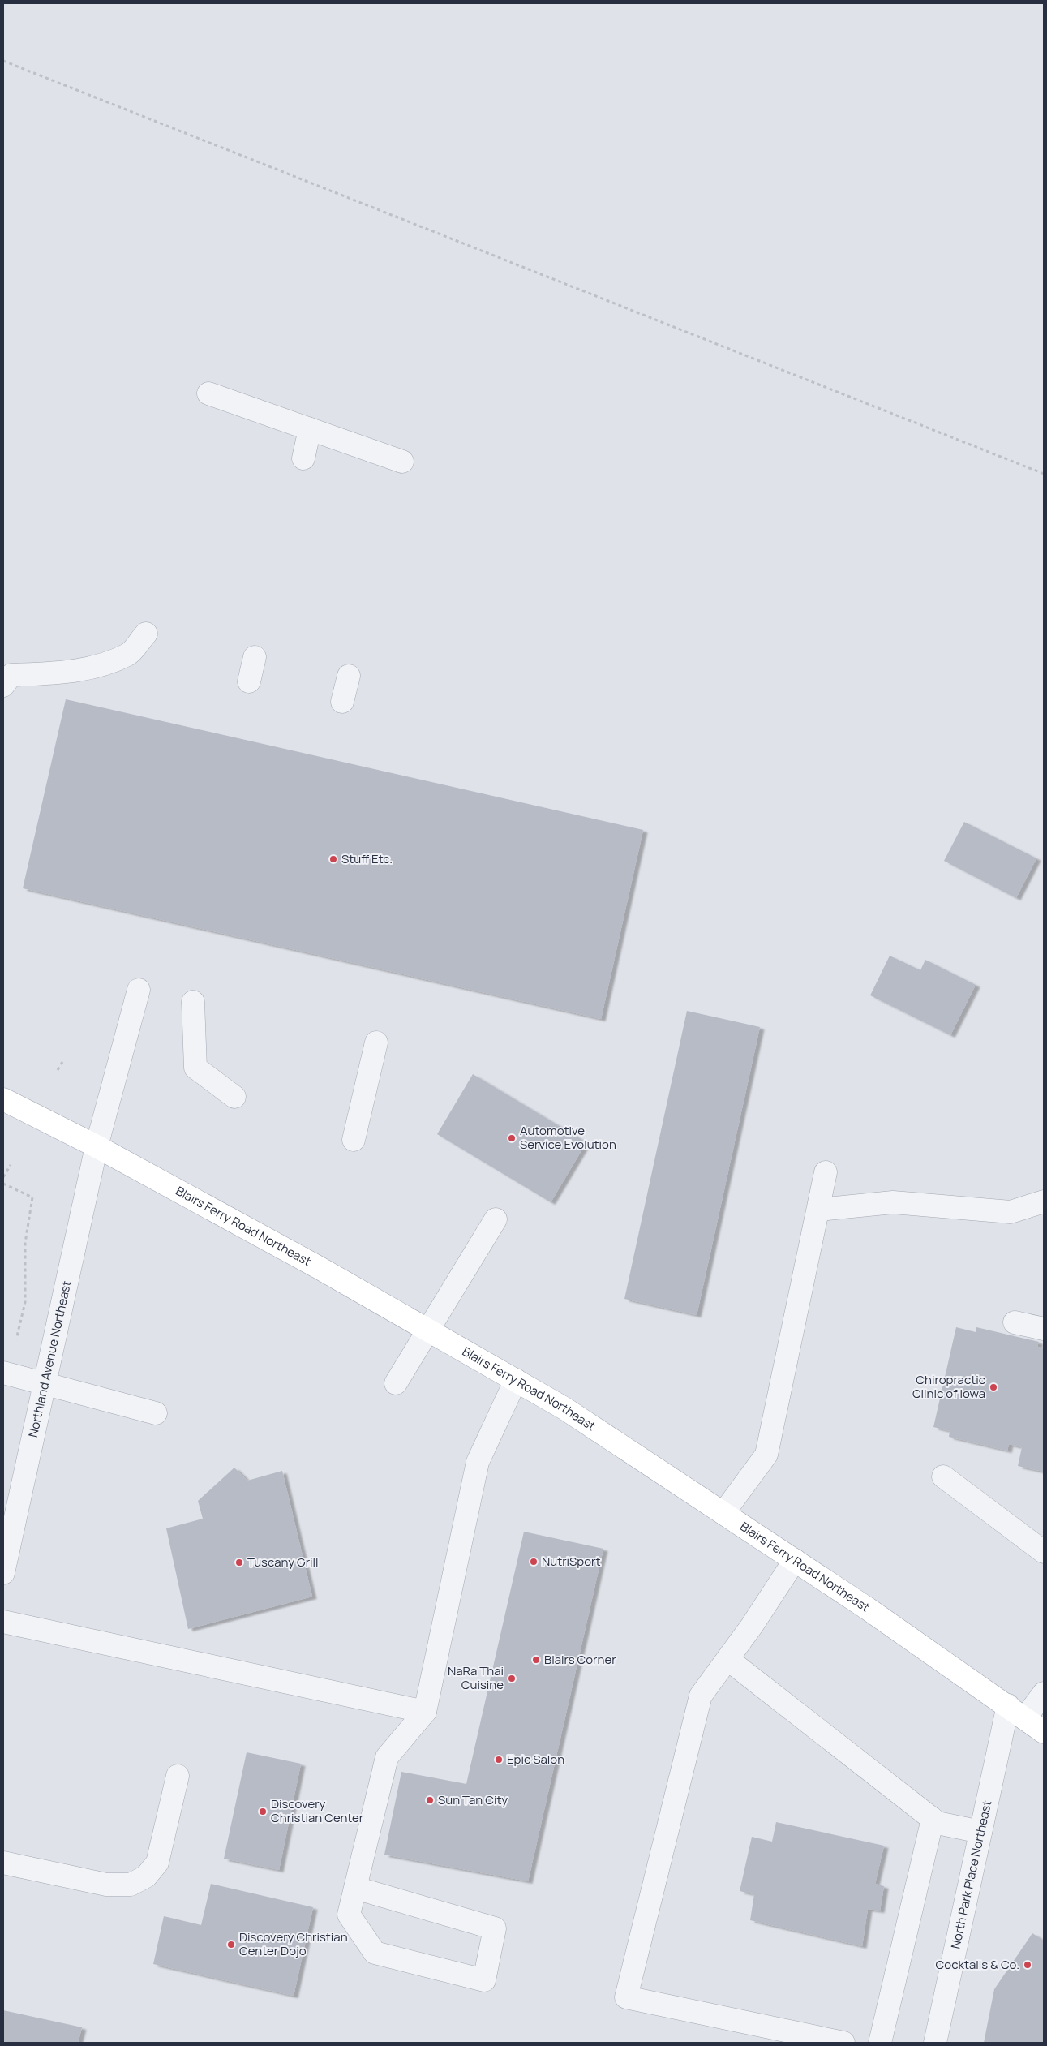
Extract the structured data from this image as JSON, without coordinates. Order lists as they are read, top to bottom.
{
  "streets": {
    "main road": ["Blairs Ferry Road Northeast"],
    "street": ["Northland Avenue Northeast", "North Park Place Northeast"]
  },
  "crossings": [
    ["Blairs Ferry Road Northeast", "Northland Avenue Northeast"],
    ["Blairs Ferry Road Northeast", "North Park Place Northeast"]
  ],
  "places": [
    "Stuff Etc.",
    "Automotive Service Evolution",
    "Chiropractic Clinic of Iowa",
    "NutriSport",
    "Tuscany Grill",
    "Blairs Corner",
    "NaRa Thai Cuisine",
    "Epic Salon",
    "Sun Tan City",
    "Discovery Christian Center",
    "Discovery Christian Center Dojo",
    "Cocktails & Co."
  ]
}
